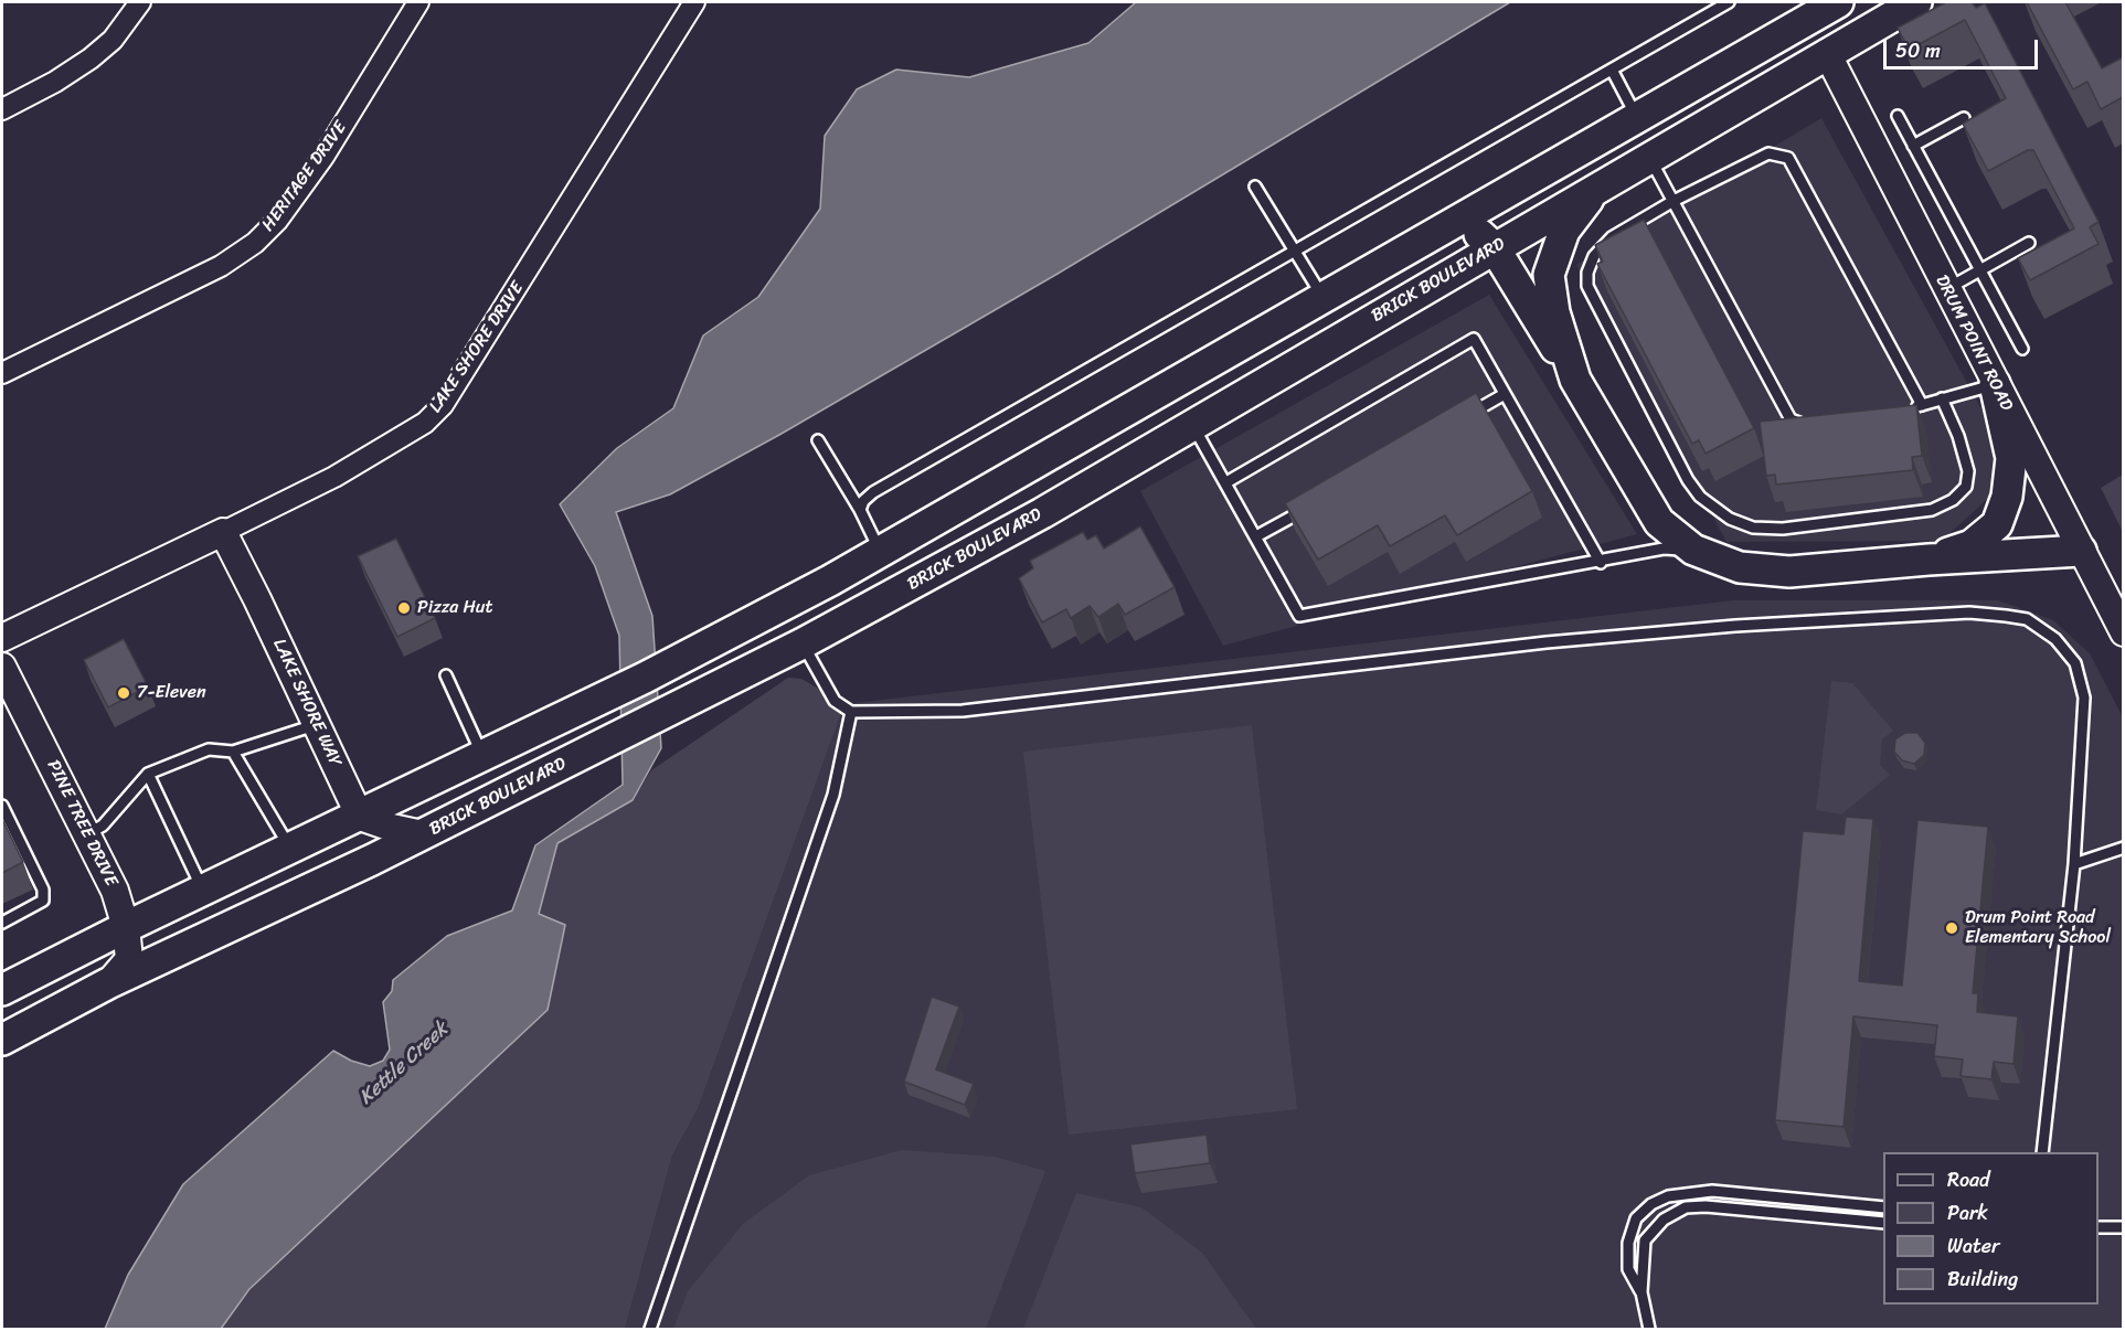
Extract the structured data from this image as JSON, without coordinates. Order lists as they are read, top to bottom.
{
  "streets": {
    "main road": ["BRICK BOULEVARD"],
    "street": [
      "HERITAGE DRIVE",
      "DRUM POINT ROAD",
      "LAKE SHORE DRIVE",
      "LAKE SHORE WAY",
      "PINE TREE DRIVE"
    ]
  },
  "crossings": [
    ["BRICK BOULEVARD", "DRUM POINT ROAD"],
    ["BRICK BOULEVARD", "PINE TREE DRIVE"],
    ["LAKE SHORE DRIVE", "LAKE SHORE WAY"]
  ],
  "water": ["Kettle Creek"],
  "places": ["Pizza Hut", "7-Eleven", "Drum Point Road Elementary School"],
  "legend": [
    "Road",
    "Park",
    "Water",
    "Building"
  ],
  "scale_bar": "50 m"
}
